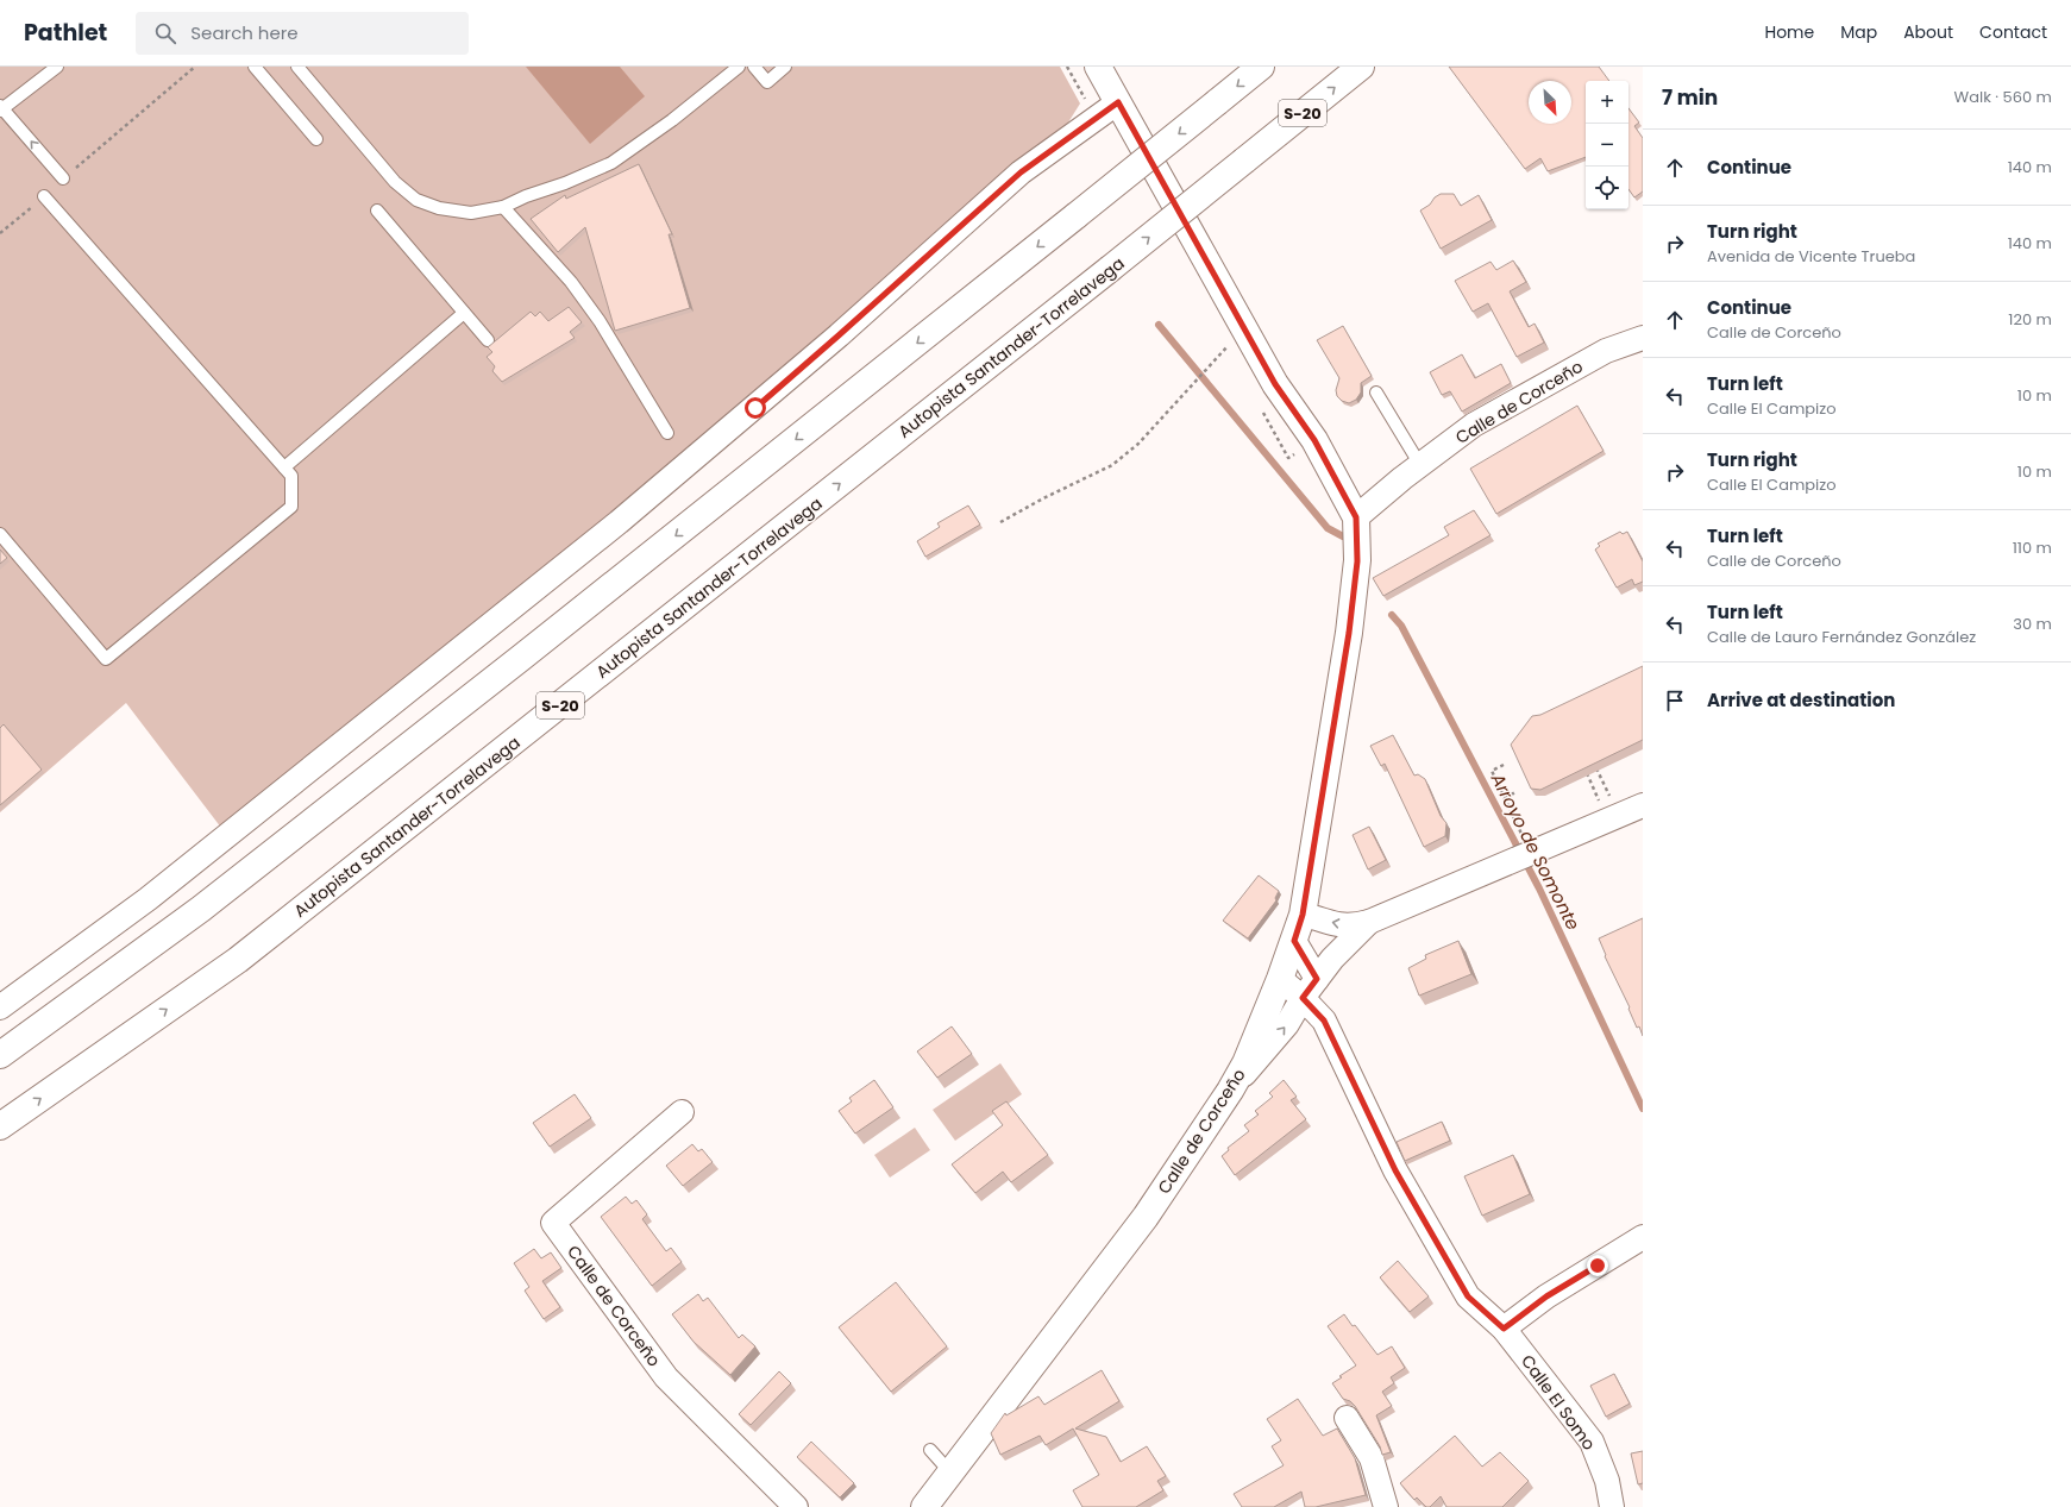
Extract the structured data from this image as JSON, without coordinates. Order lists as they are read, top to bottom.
{
  "streets": {
    "main road": ["S-20", "Autopista Santander-Torrelavega", "Calle de Corceño"],
    "street": ["Calle El Somo"]
  },
  "water": ["Arroyo de Somonte"],
  "north": "bottom right",
  "page": {
    "header": "Pathlet",
    "search": "Search here",
    "nav": [
      "Home",
      "Map",
      "About",
      "Contact"
    ],
    "heading": ["7 min", "Walk · 560 m"],
    "map_buttons": ["+", "−"],
    "list": [
      ["Continue", "140 m"],
      ["Turn right", "Avenida de Vicente Trueba", "140 m"],
      ["Continue", "Calle de Corceño", "120 m"],
      ["Turn left", "Calle El Campizo", "10 m"],
      ["Turn right", "Calle El Campizo", "10 m"],
      ["Turn left", "Calle de Corceño", "110 m"],
      ["Turn left", "Calle de Lauro Fernández González", "30 m"],
      "Arrive at destination"
    ]
  }
}
